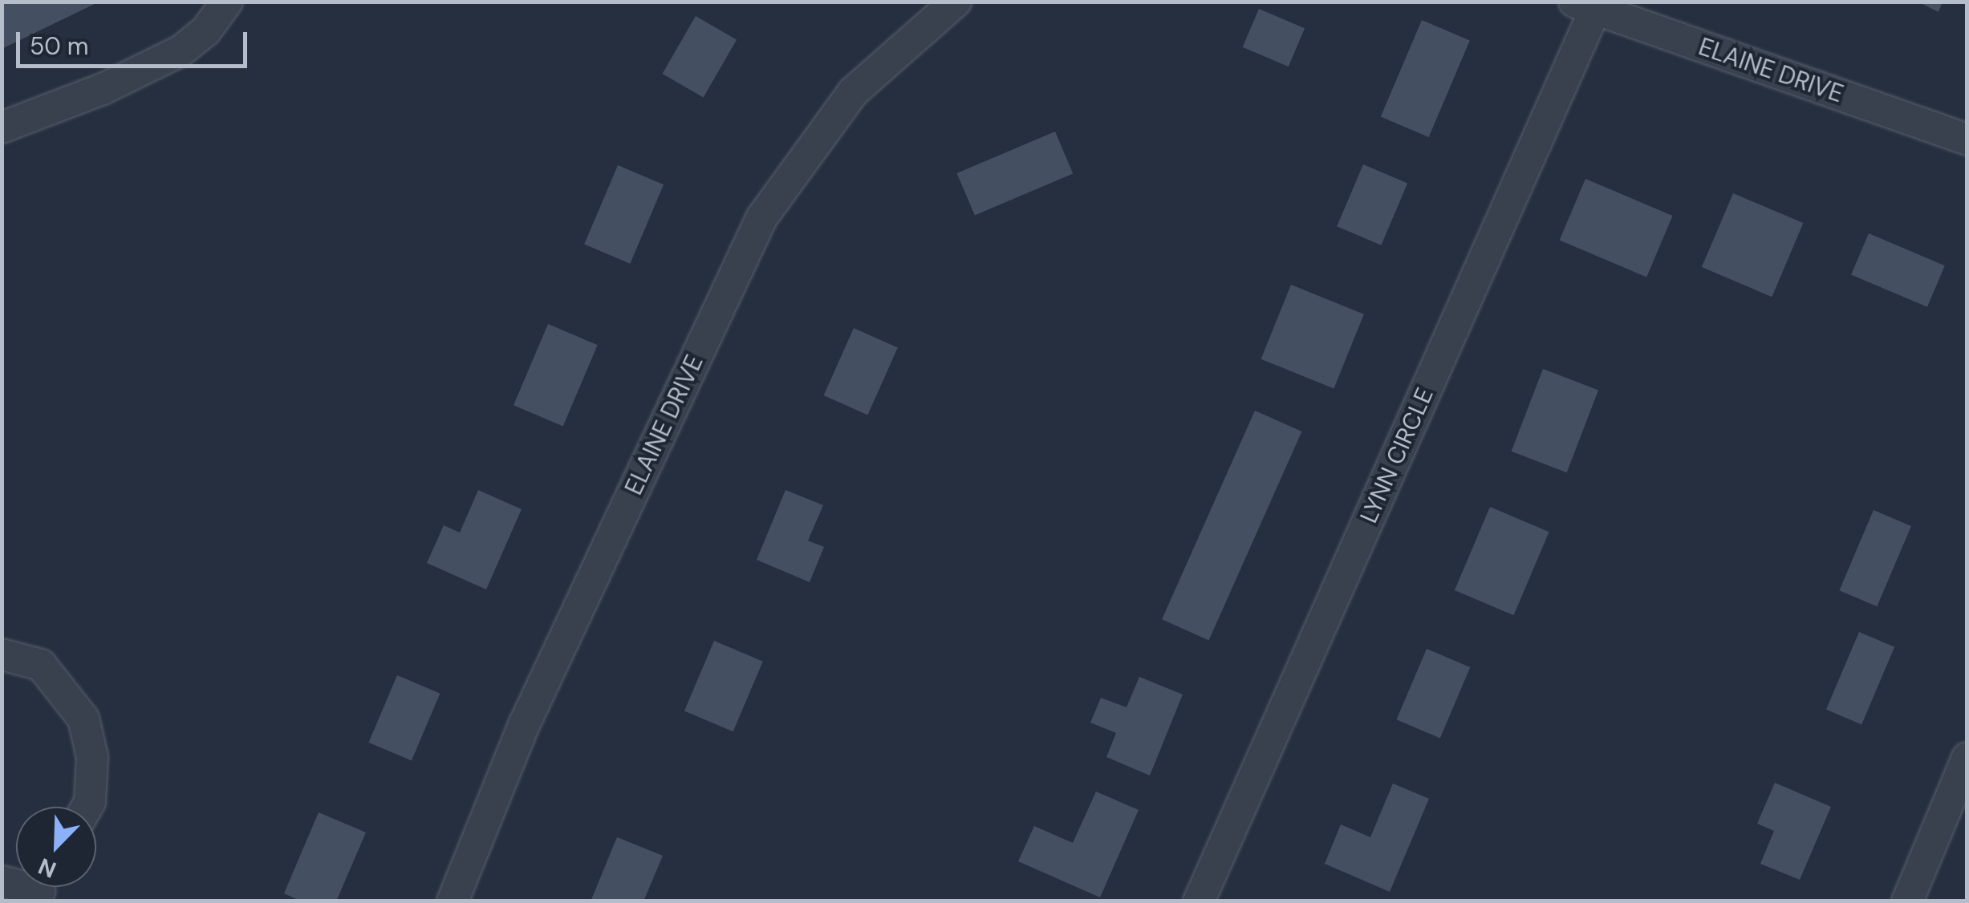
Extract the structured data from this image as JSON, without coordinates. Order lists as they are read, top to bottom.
{
  "streets": {
    "street": ["ELAINE DRIVE", "LYNN CIRCLE"]
  },
  "crossings": [
    ["ELAINE DRIVE", "LYNN CIRCLE"]
  ],
  "scale_bar": "50 m",
  "north": "bottom left"
}
